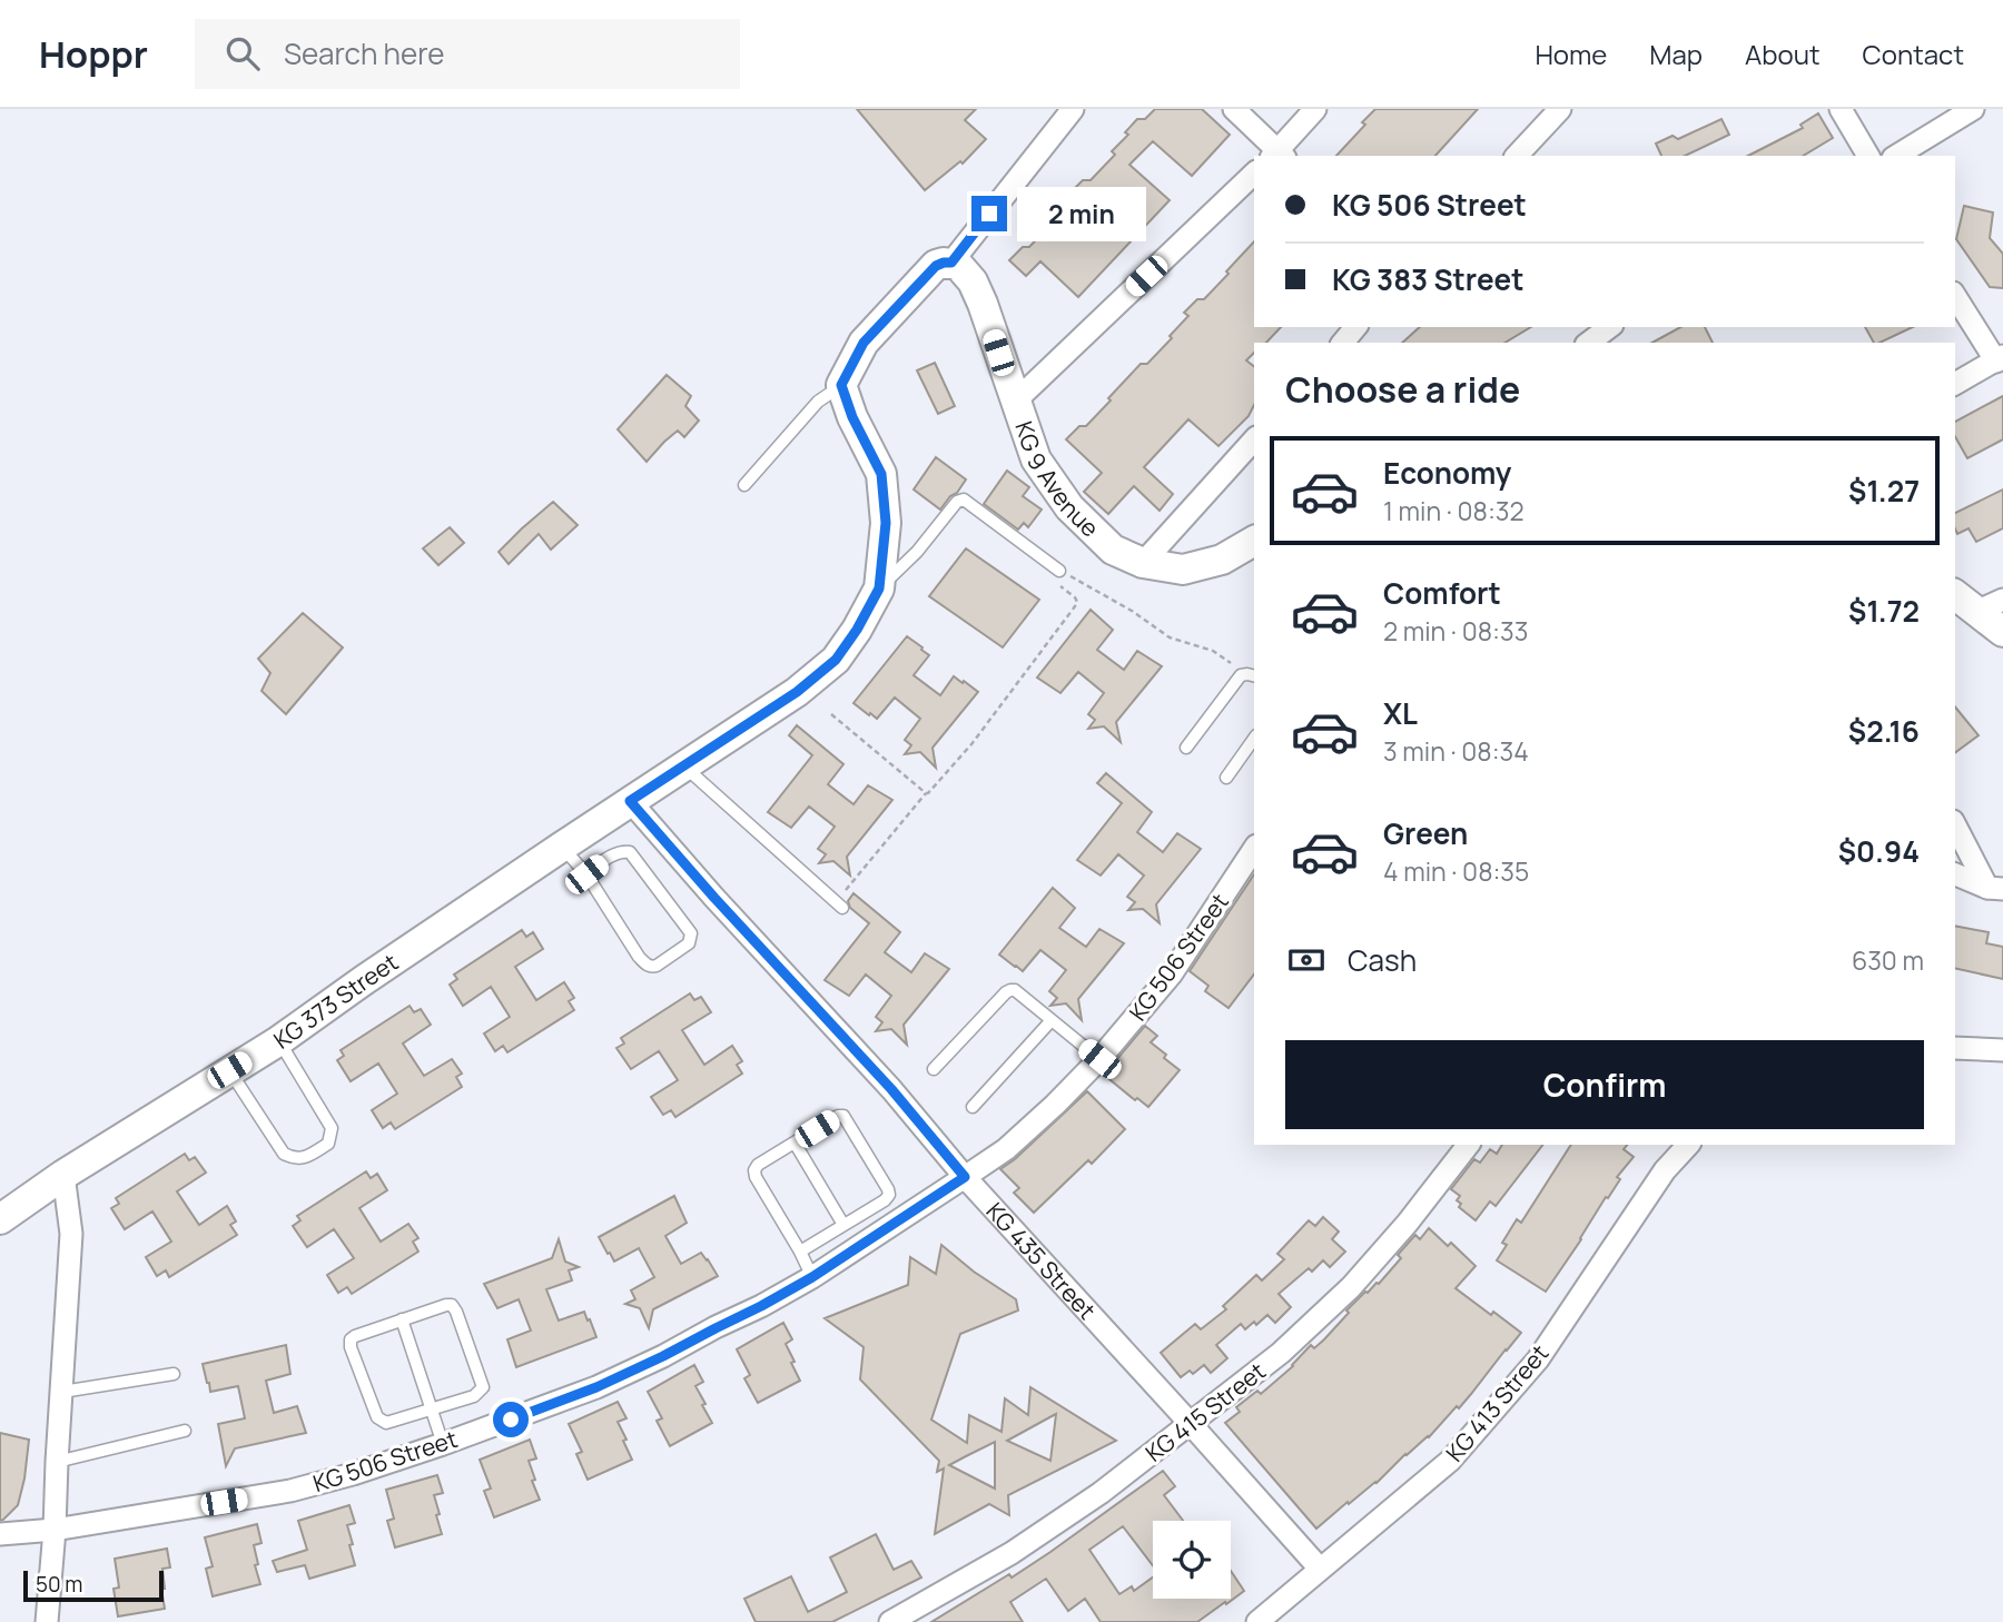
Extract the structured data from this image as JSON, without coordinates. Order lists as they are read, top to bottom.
{
  "streets": {
    "main road": ["KG 9 Avenue", "KG 373 Street"],
    "street": [
      "KG 506 Street",
      "KG 435 Street",
      "KG 413 Street",
      "KG 415 Street"
    ]
  },
  "crossings": [
    ["KG 506 Street", "KG 435 Street"],
    ["KG 373 Street", "KG 435 Street"],
    ["KG 435 Street", "KG 413 Street"],
    ["KG 435 Street", "KG 415 Street"]
  ],
  "scale_bar": "50 m",
  "page": {
    "header": "Hoppr",
    "search": "Search here",
    "nav": [
      "Home",
      "Map",
      "About",
      "Contact"
    ],
    "banner": ["KG 506 Street", "KG 383 Street"],
    "bubble": "2 min",
    "heading": "Choose a ride",
    "list": [
      {
        "name": "Economy",
        "note": "1 min · 08:32",
        "value": "$1.27"
      },
      {
        "name": "Comfort",
        "note": "2 min · 08:33",
        "value": "$1.72"
      },
      {
        "name": "XL",
        "note": "3 min · 08:34",
        "value": "$2.16"
      },
      {
        "name": "Green",
        "note": "4 min · 08:35",
        "value": "$0.94"
      }
    ],
    "pay": ["Cash", "630 m"],
    "buttons": "Confirm",
    "scale": "50 m"
  }
}
